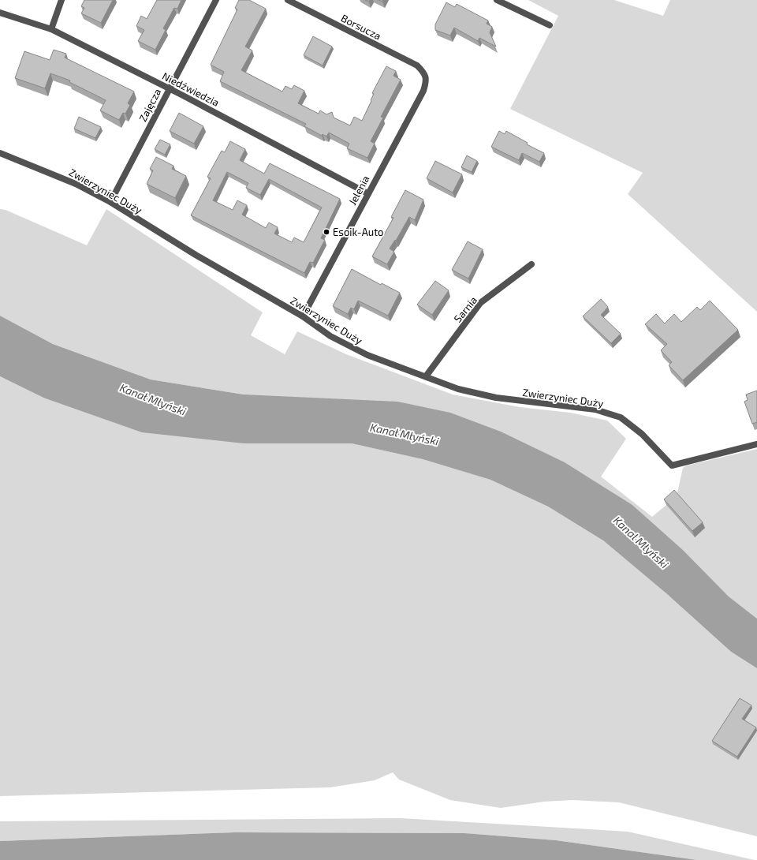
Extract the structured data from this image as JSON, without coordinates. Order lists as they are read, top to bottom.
{
  "streets": {
    "street": [
      "Borsucza",
      "Niedźwiedzia",
      "Zajęcza",
      "Jelenia",
      "Zwierzyniec Duży",
      "Sarnia"
    ]
  },
  "crossings": [
    ["Borsucza", "Jelenia"],
    ["Niedźwiedzia", "Zajęcza"],
    ["Niedźwiedzia", "Jelenia"],
    ["Zajęcza", "Zwierzyniec Duży"],
    ["Jelenia", "Zwierzyniec Duży"],
    ["Zwierzyniec Duży", "Sarnia"]
  ],
  "water": ["Kanał Młyński"],
  "places": ["Esoik-Auto"]
}
